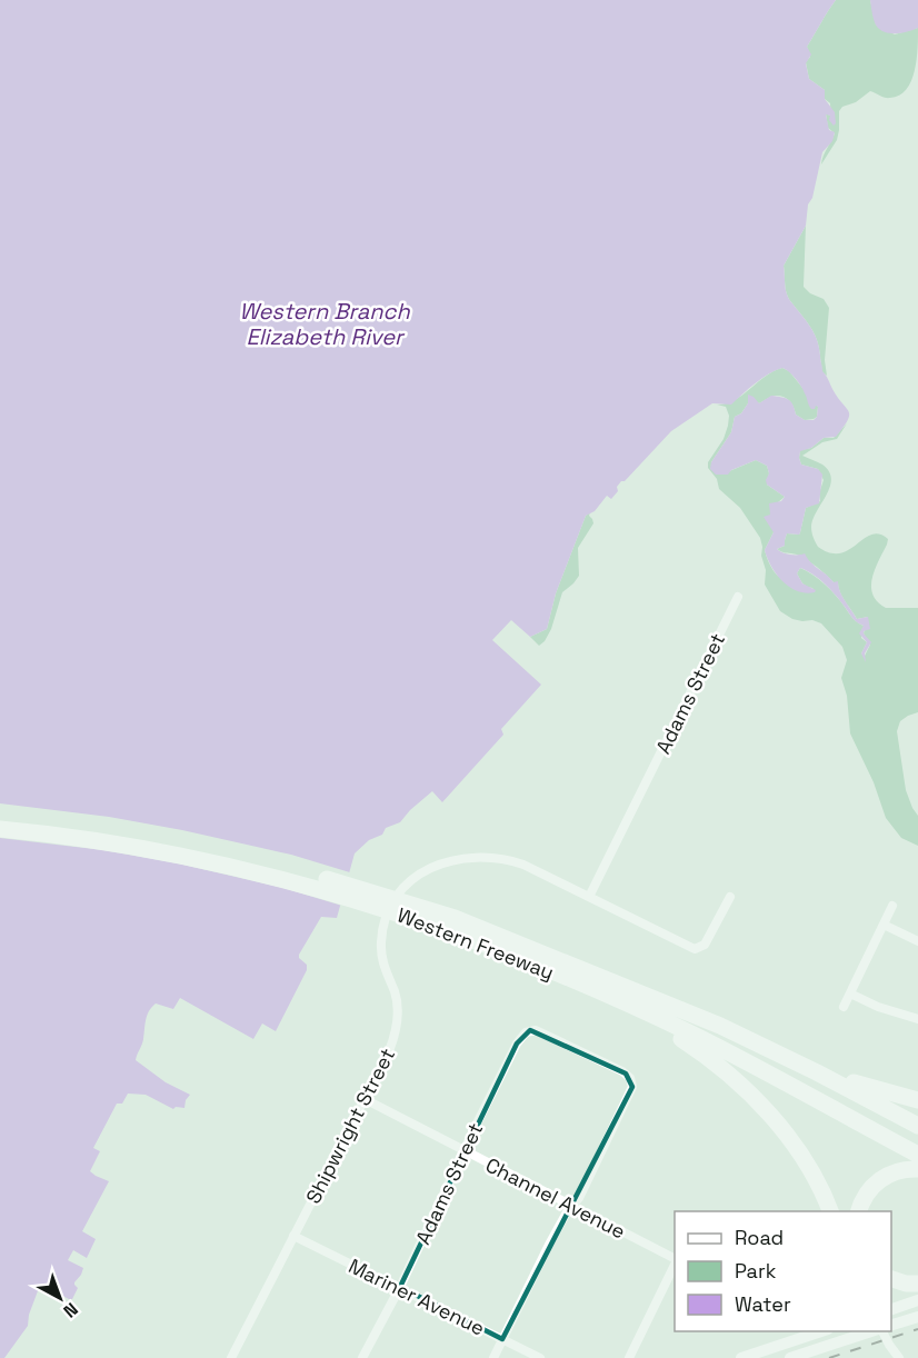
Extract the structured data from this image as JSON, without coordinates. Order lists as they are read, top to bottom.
{
  "streets": {
    "highway": ["Western Freeway"],
    "street": [
      "Adams Street",
      "Shipwright Street",
      "Channel Avenue",
      "Mariner Avenue"
    ]
  },
  "crossings": [
    ["Adams Street", "Shipwright Street"],
    ["Adams Street", "Channel Avenue"],
    ["Adams Street", "Mariner Avenue"],
    ["Shipwright Street", "Channel Avenue"],
    ["Shipwright Street", "Mariner Avenue"]
  ],
  "water": ["Western Branch Elizabeth River"],
  "legend": ["Road", "Park", "Water"],
  "north": "bottom right"
}
